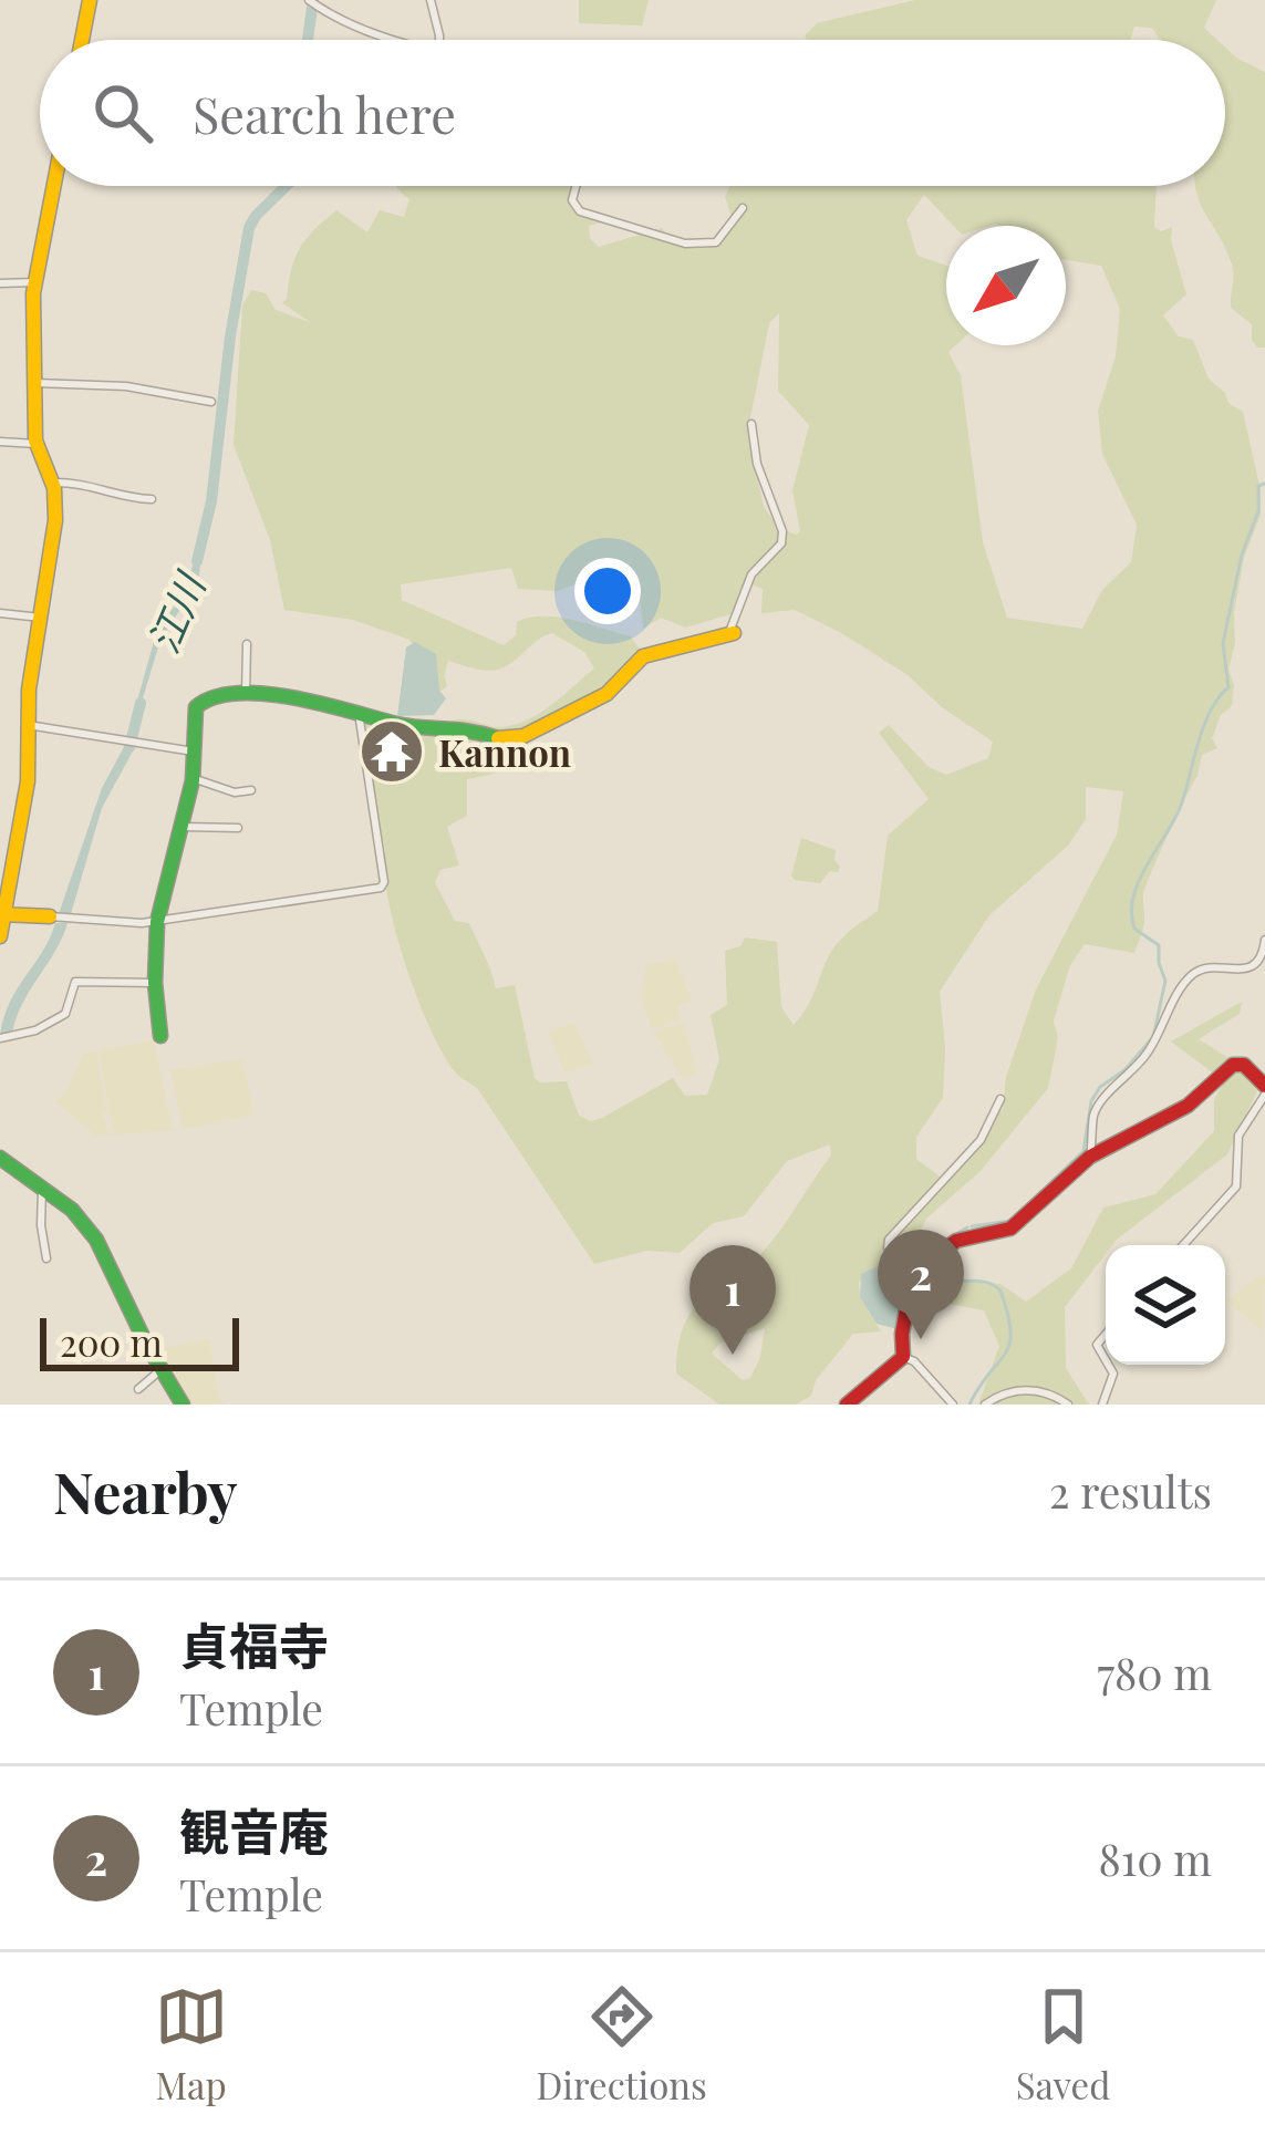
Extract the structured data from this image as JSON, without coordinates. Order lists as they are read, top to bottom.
{
  "water": ["江川"],
  "places": {
    "temple": ["Kannon"]
  },
  "scale_bar": "200 m",
  "north": "bottom left",
  "page": {
    "search": "Search here",
    "pins": ["2", "1"],
    "scale": "200 m",
    "heading": ["Nearby", "2 results"],
    "list": [
      {
        "mark": "1",
        "name": "貞福寺",
        "note": "Temple",
        "value": "780 m"
      },
      {
        "mark": "2",
        "name": "観音庵",
        "note": "Temple",
        "value": "810 m"
      }
    ],
    "nav": ["Map", "Directions", "Saved"]
  }
}
